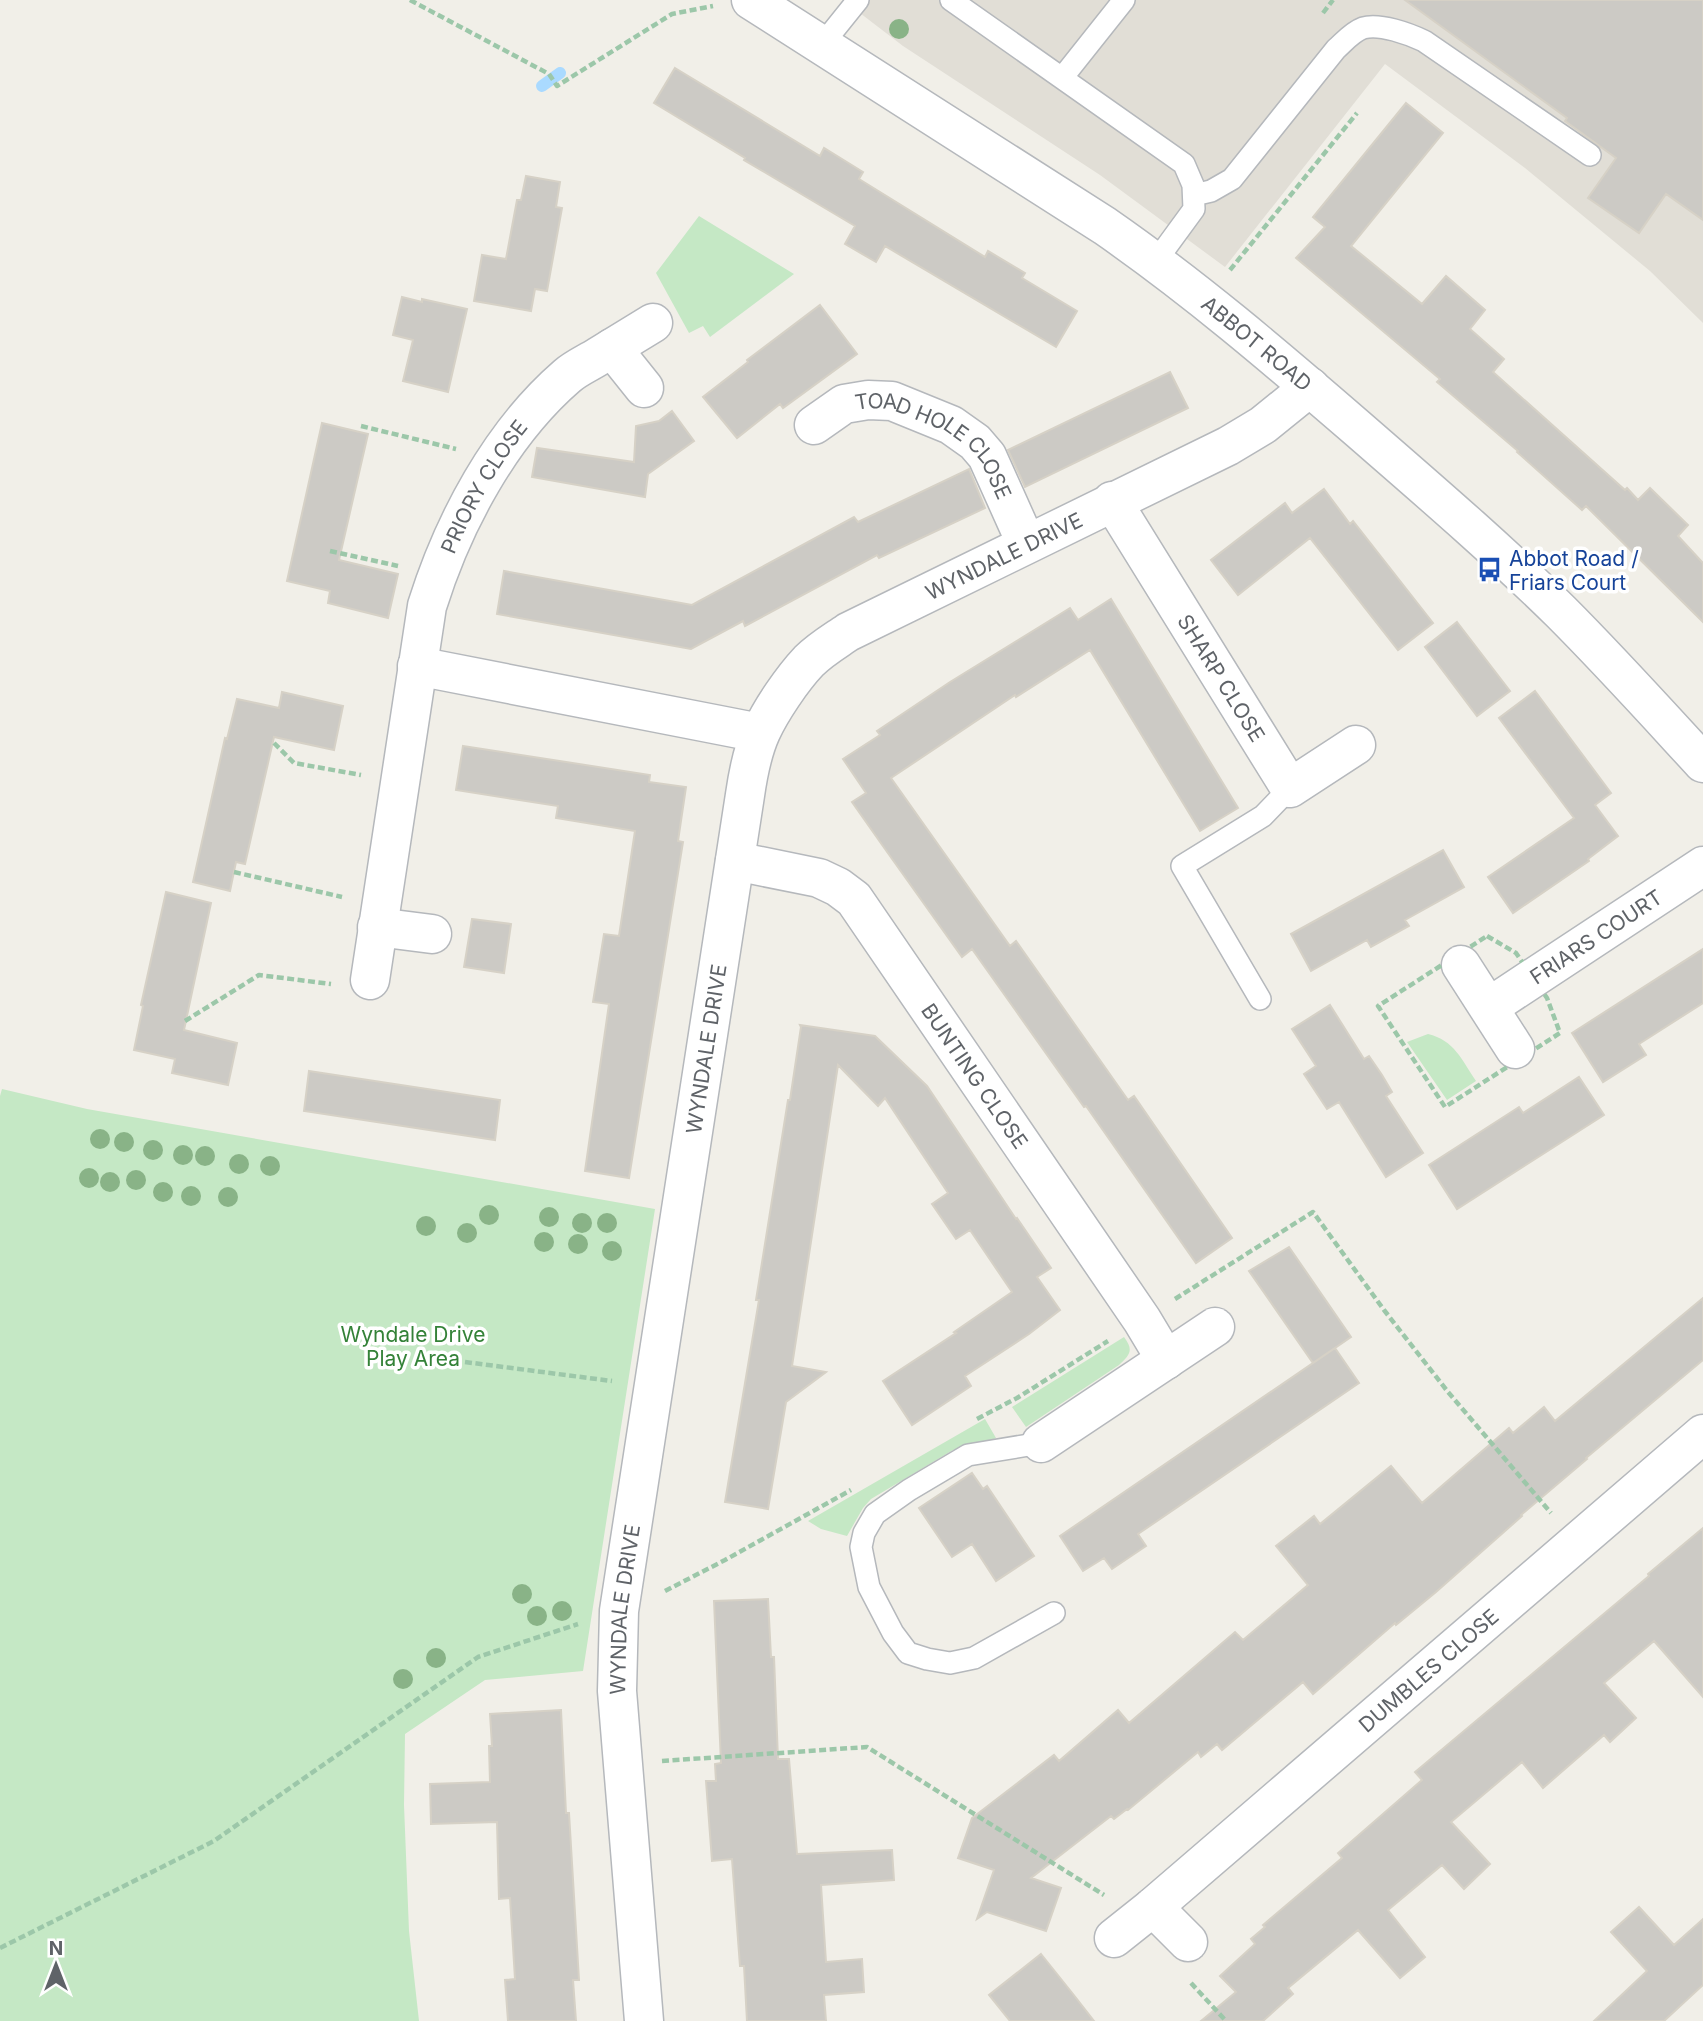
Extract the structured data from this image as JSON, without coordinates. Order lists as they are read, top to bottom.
{
  "streets": {
    "street": [
      "ABBOT ROAD",
      "TOAD HOLE CLOSE",
      "PRIORY CLOSE",
      "WYNDALE DRIVE",
      "SHARP CLOSE",
      "FRIARS COURT",
      "BUNTING CLOSE",
      "DUMBLES CLOSE"
    ]
  },
  "crossings": [
    ["ABBOT ROAD", "WYNDALE DRIVE"],
    ["TOAD HOLE CLOSE", "WYNDALE DRIVE"],
    ["WYNDALE DRIVE", "SHARP CLOSE"],
    ["WYNDALE DRIVE", "BUNTING CLOSE"]
  ],
  "parks": ["Wyndale Drive Play Area"],
  "places": {
    "bus stop": ["Abbot Road / Friars Court"]
  },
  "north": "top"
}
